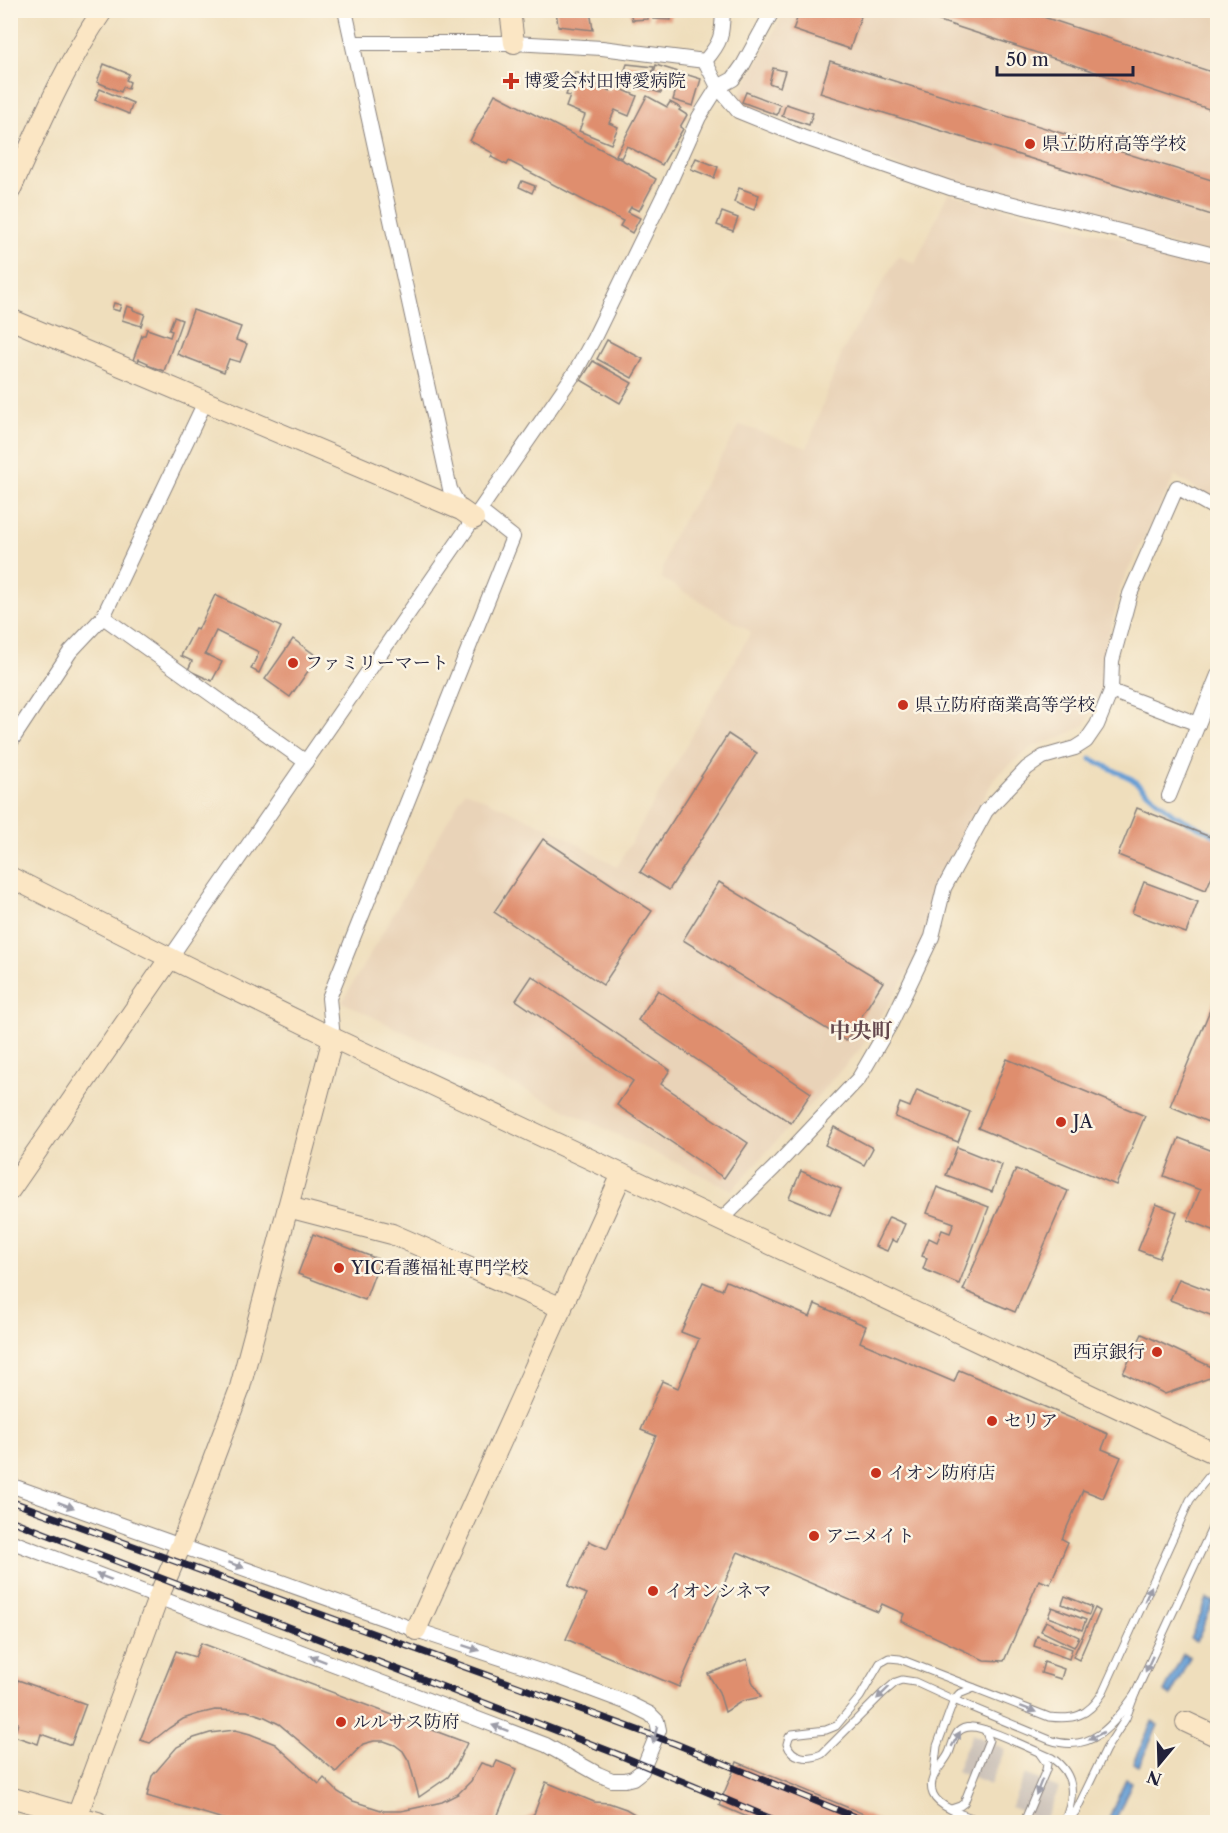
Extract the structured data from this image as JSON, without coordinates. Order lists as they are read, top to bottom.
{
  "districts": ["中央町"],
  "places": {
    "health": ["博愛会村田博愛病院"],
    "other": [
      "県立防府高等学校",
      "ファミリーマート",
      "県立防府商業高等学校",
      "JA",
      "YIC看護福祉専門学校",
      "西京銀行",
      "セリア",
      "イオン防府店",
      "アニメイト",
      "イオンシネマ",
      "ルルサス防府"
    ]
  },
  "scale_bar": "50 m",
  "north": "bottom"
}
